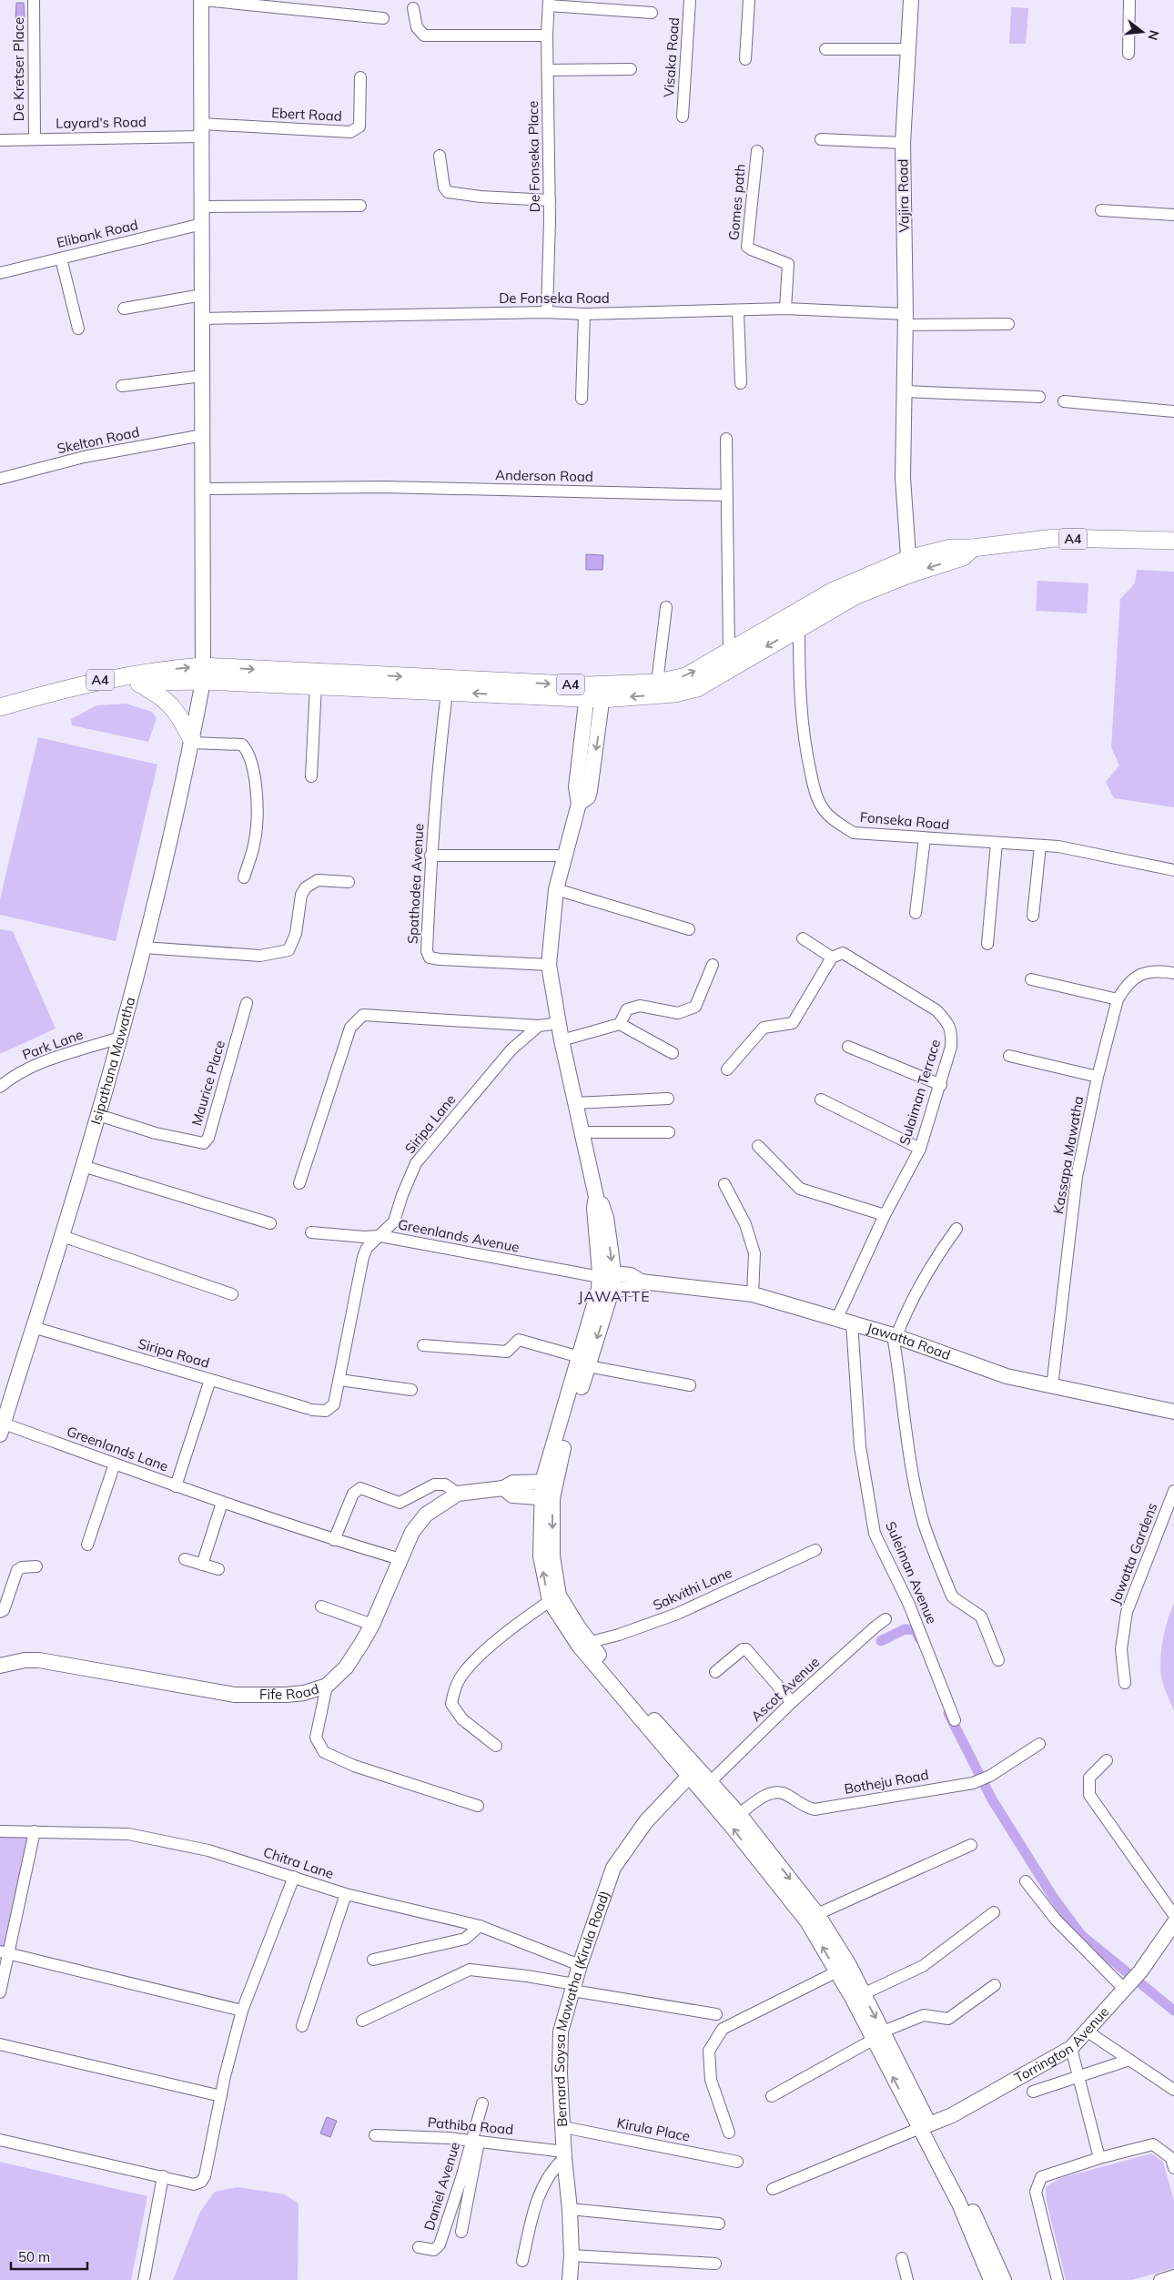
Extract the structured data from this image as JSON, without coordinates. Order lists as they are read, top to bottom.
{
  "streets": {
    "highway": ["A4"],
    "main road": [
      "Vajira Road",
      "Isipathana Mawatha",
      "Jawatta Road",
      "Fife Road",
      "Bernard Soysa Mawatha (Kirula Road)",
      "Torrington Avenue"
    ],
    "street": [
      "Visaka Road",
      "De Kretser Place",
      "Ebert Road",
      "Layard's Road",
      "De Fonseka Place",
      "Gomes path",
      "Elibank Road",
      "De Fonseka Road",
      "Skelton Road",
      "Anderson Road",
      "Fonseka Road",
      "Spathodea Avenue",
      "Park Lane",
      "Maurice Place",
      "Sulaiman Terrace",
      "Siripa Lane",
      "Kassapa Mawatha",
      "Greenlands Avenue",
      "Siripa Road",
      "Greenlands Lane",
      "Jawatta Gardens",
      "Suleiman Avenue",
      "Sakvithi Lane",
      "Ascot Avenue",
      "Botheju Road",
      "Chitra Lane",
      "Pathiba Road",
      "Kirula Place",
      "Daniel Avenue"
    ]
  },
  "crossings": [
    ["De Kretser Place", "Layard's Road"],
    ["Ebert Road", "Layard's Road"],
    ["Ebert Road", "Isipathana Mawatha"],
    ["Layard's Road", "Isipathana Mawatha"],
    ["De Fonseka Place", "De Fonseka Road"],
    ["Vajira Road", "De Fonseka Road"],
    ["Vajira Road", "A4"],
    ["Gomes path", "De Fonseka Road"],
    ["Elibank Road", "Isipathana Mawatha"],
    ["De Fonseka Road", "Isipathana Mawatha"],
    ["Skelton Road", "Isipathana Mawatha"],
    ["Anderson Road", "Isipathana Mawatha"],
    ["A4", "Fonseka Road"],
    ["A4", "Spathodea Avenue"],
    ["A4", "Isipathana Mawatha"],
    ["Park Lane", "Isipathana Mawatha"],
    ["Isipathana Mawatha", "Maurice Place"],
    ["Isipathana Mawatha", "Siripa Road"],
    ["Isipathana Mawatha", "Greenlands Lane"],
    ["Sulaiman Terrace", "Jawatta Road"],
    ["Siripa Lane", "Greenlands Avenue"],
    ["Siripa Lane", "Siripa Road"],
    ["Kassapa Mawatha", "Jawatta Road"],
    ["Greenlands Avenue", "Jawatta Road"],
    ["Jawatta Road", "Suleiman Avenue"],
    ["Greenlands Lane", "Fife Road"],
    ["Chitra Lane", "Bernard Soysa Mawatha (Kirula Road)"],
    ["Bernard Soysa Mawatha (Kirula Road)", "Pathiba Road"],
    ["Bernard Soysa Mawatha (Kirula Road)", "Kirula Place"],
    ["Pathiba Road", "Daniel Avenue"]
  ],
  "districts": ["JAWATTE"],
  "scale_bar": "50 m",
  "north": "right"
}
